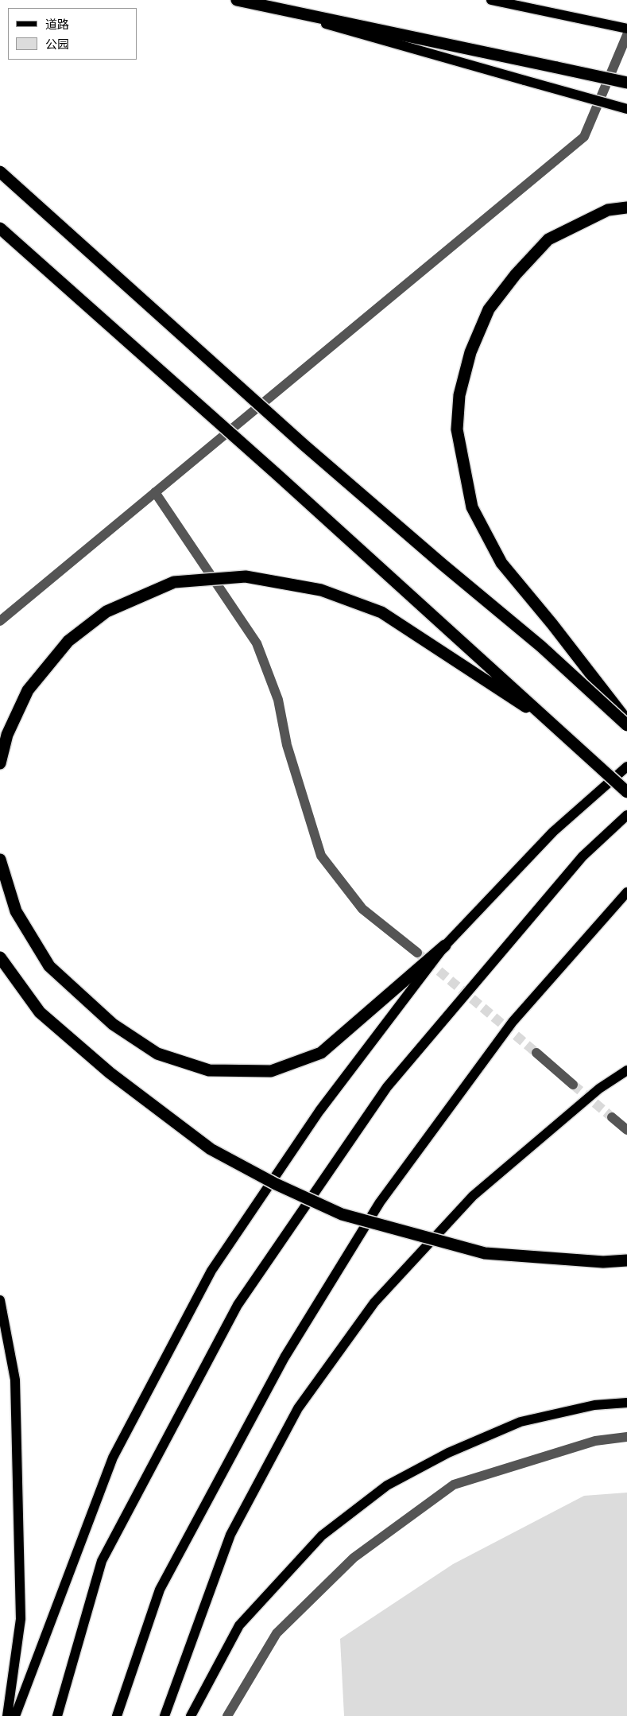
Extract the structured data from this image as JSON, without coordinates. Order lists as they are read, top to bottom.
{
  "legend": ["道路", "公园"]
}
